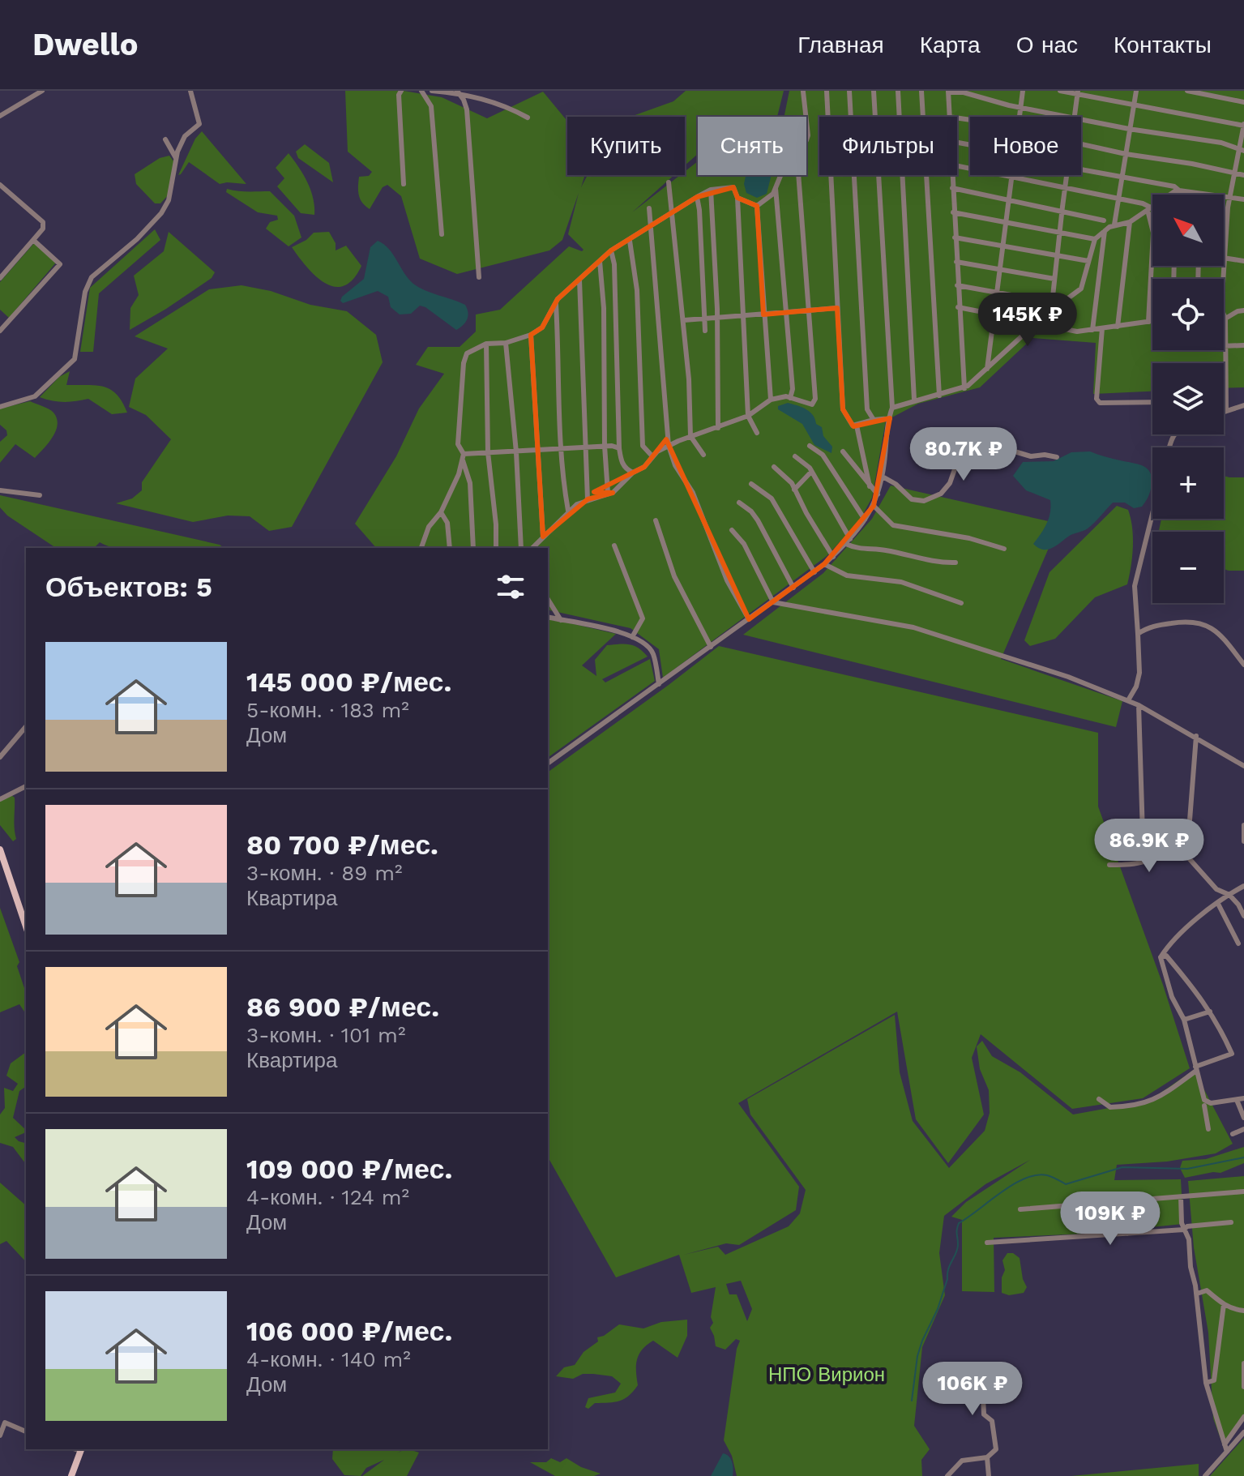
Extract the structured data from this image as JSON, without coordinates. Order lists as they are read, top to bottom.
{
  "parks": ["НПО Вирион"],
  "north": "top left",
  "page": {
    "header": "Dwello",
    "nav": [
      "Главная",
      "Карта",
      "О нас",
      "Контакты"
    ],
    "chip": [
      "Купить",
      "Снять",
      "Фильтры",
      "Новое"
    ],
    "map_buttons": ["+", "−"],
    "price": [
      "145K ₽",
      "80.7K ₽",
      "86.9K ₽",
      "109K ₽",
      "106K ₽"
    ],
    "heading": "Объектов: 5",
    "list": [
      {
        "name": "145 000 ₽/мес.",
        "note": "5-комн. · 183 m² · Дом"
      },
      {
        "name": "80 700 ₽/мес.",
        "note": "3-комн. · 89 m² · Квартира"
      },
      {
        "name": "86 900 ₽/мес.",
        "note": "3-комн. · 101 m² · Квартира"
      },
      {
        "name": "109 000 ₽/мес.",
        "note": "4-комн. · 124 m² · Дом"
      },
      {
        "name": "106 000 ₽/мес.",
        "note": "4-комн. · 140 m² · Дом"
      }
    ]
  }
}
